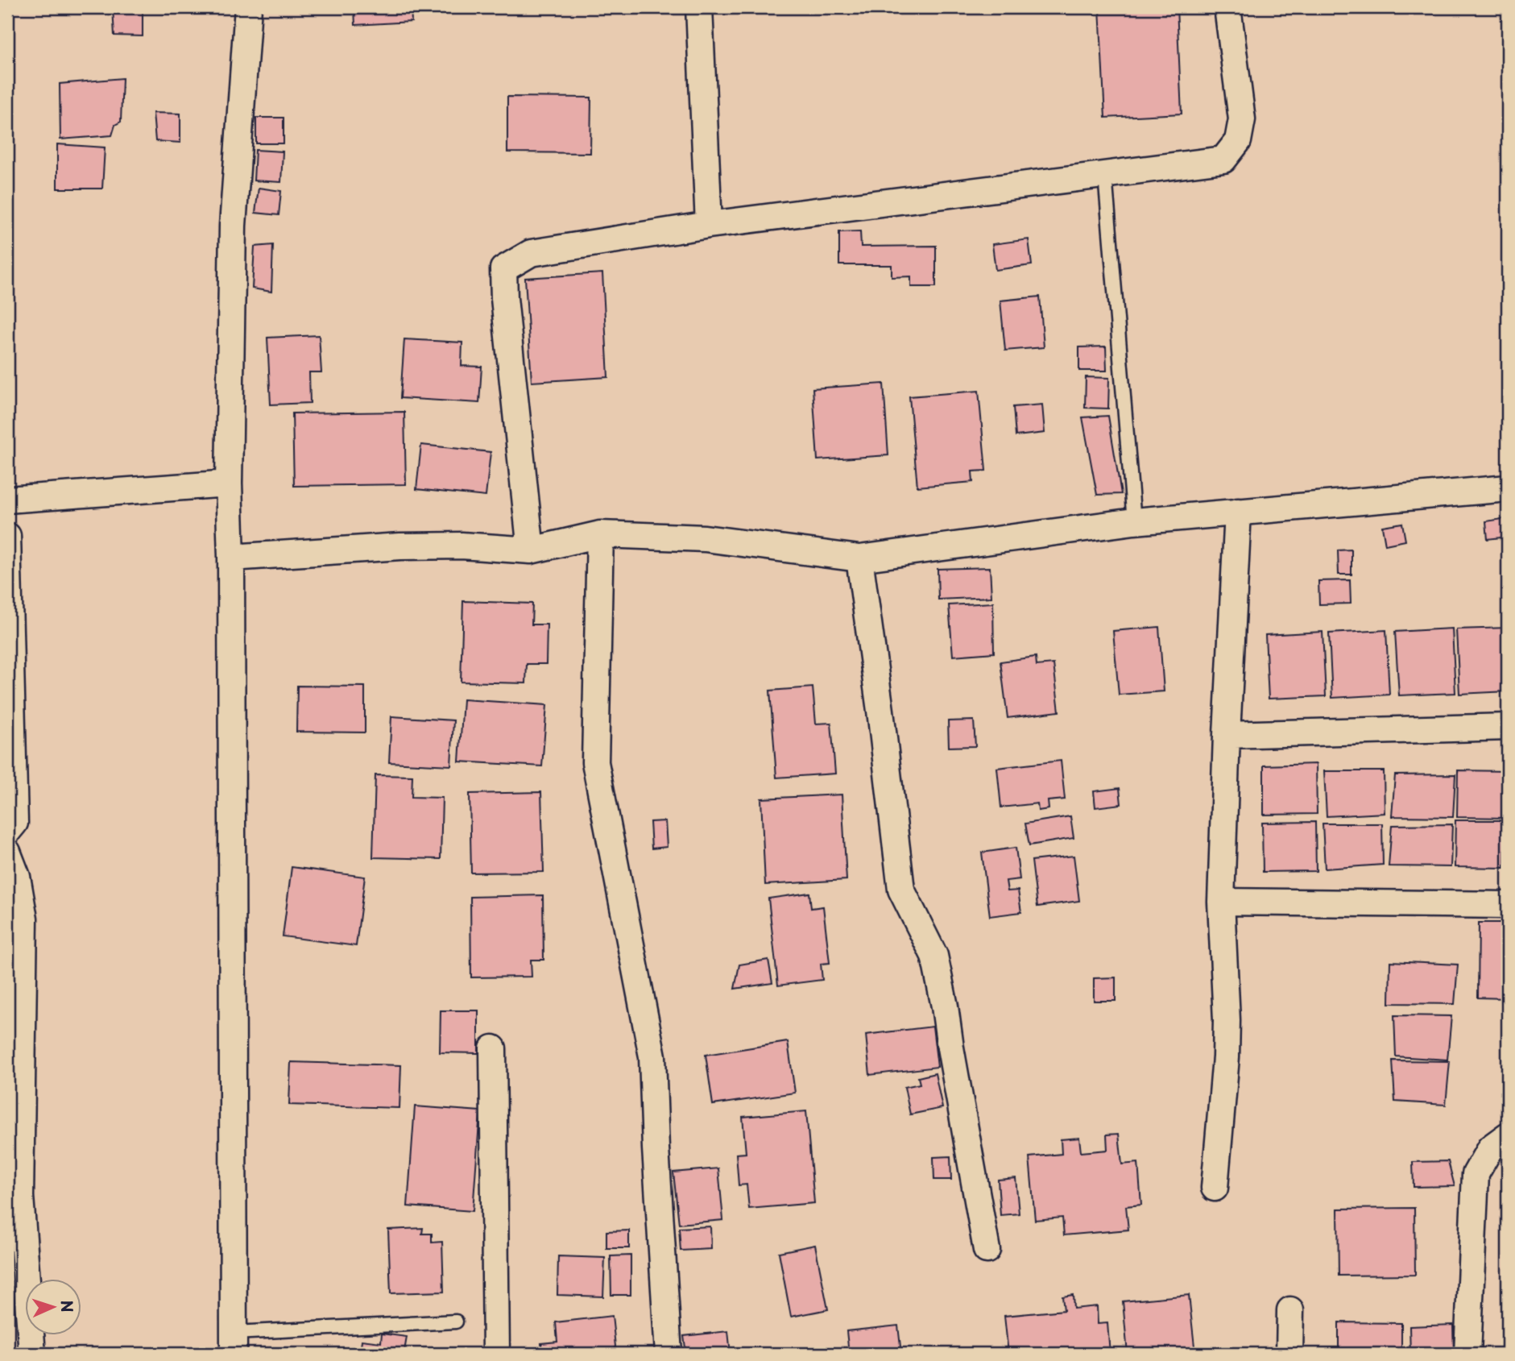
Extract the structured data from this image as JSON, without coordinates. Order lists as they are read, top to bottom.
{
  "north": "right"
}
